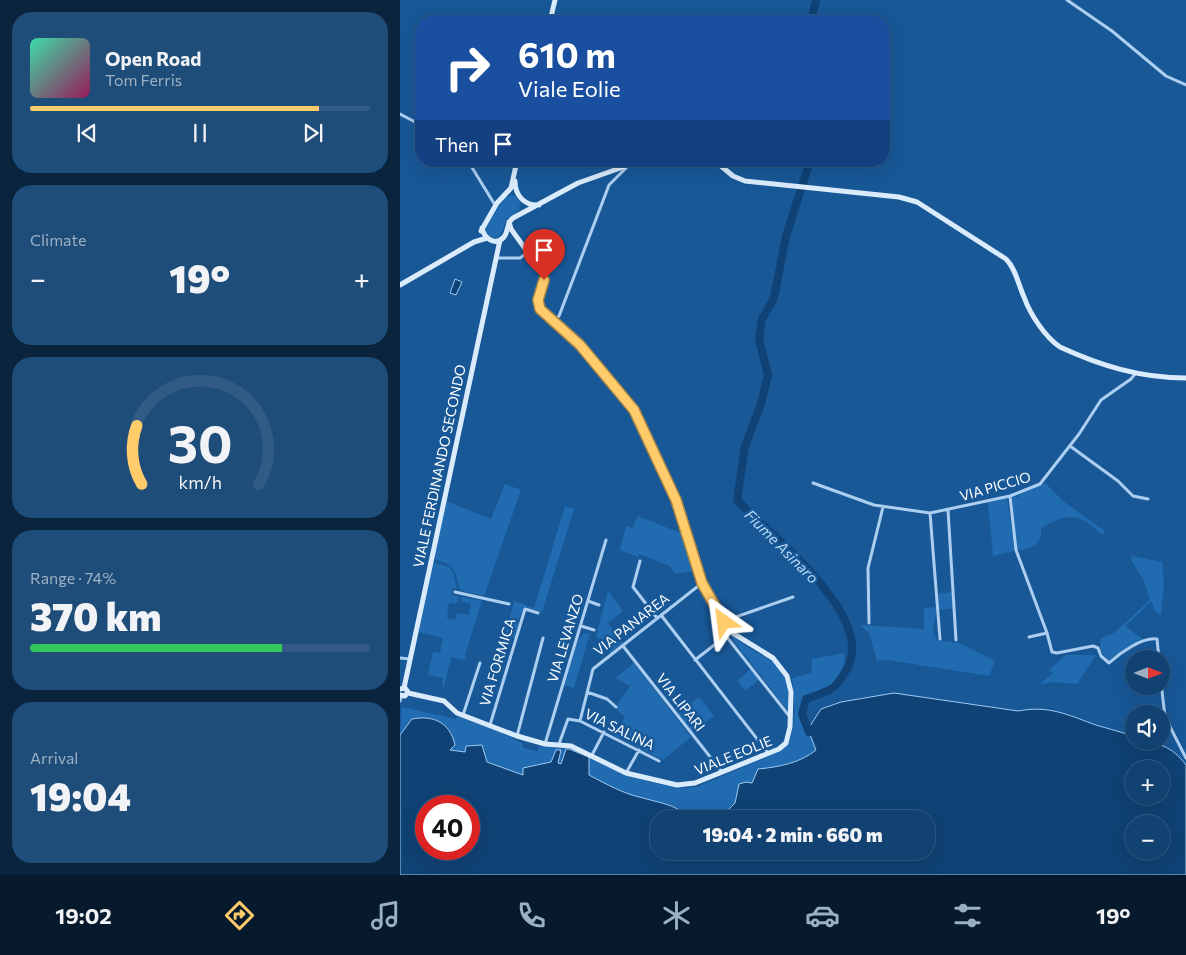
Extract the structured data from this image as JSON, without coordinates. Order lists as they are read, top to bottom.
{
  "streets": {
    "street": [
      "VIALE FERDINANDO SECONDO",
      "VIA PICCIO",
      "VIA PANAREA",
      "VIA LEVANZO",
      "VIA FORMICA",
      "VIA LIPARI",
      "VIA SALINA",
      "VIALE EOLIE"
    ]
  },
  "crossings": [
    ["VIA PANAREA", "VIA LIPARI"],
    ["VIA PANAREA", "VIA SALINA"],
    ["VIA PANAREA", "VIALE EOLIE"],
    ["VIA LEVANZO", "VIALE EOLIE"],
    ["VIA FORMICA", "VIALE EOLIE"],
    ["VIA LIPARI", "VIALE EOLIE"],
    ["VIA SALINA", "VIALE EOLIE"]
  ],
  "water": ["Fiume Asinaro"],
  "north": "right",
  "page": {
    "turn": ["610 m", "Viale Eolie"],
    "song": ["Open Road", "Tom Ferris"],
    "then": "Then",
    "tile": [
      "Climate",
      ["Range · 74%", "370 km"],
      ["Arrival", "19:04"]
    ],
    "heat": ["−", "19°", "+"],
    "map_buttons": ["+", "−"],
    "limit": "40",
    "trip": "19:04 · 2 min · 660 m",
    "tabs": ["19:02", "19°"],
    "gauge": ["30", "km/h"]
  }
}
